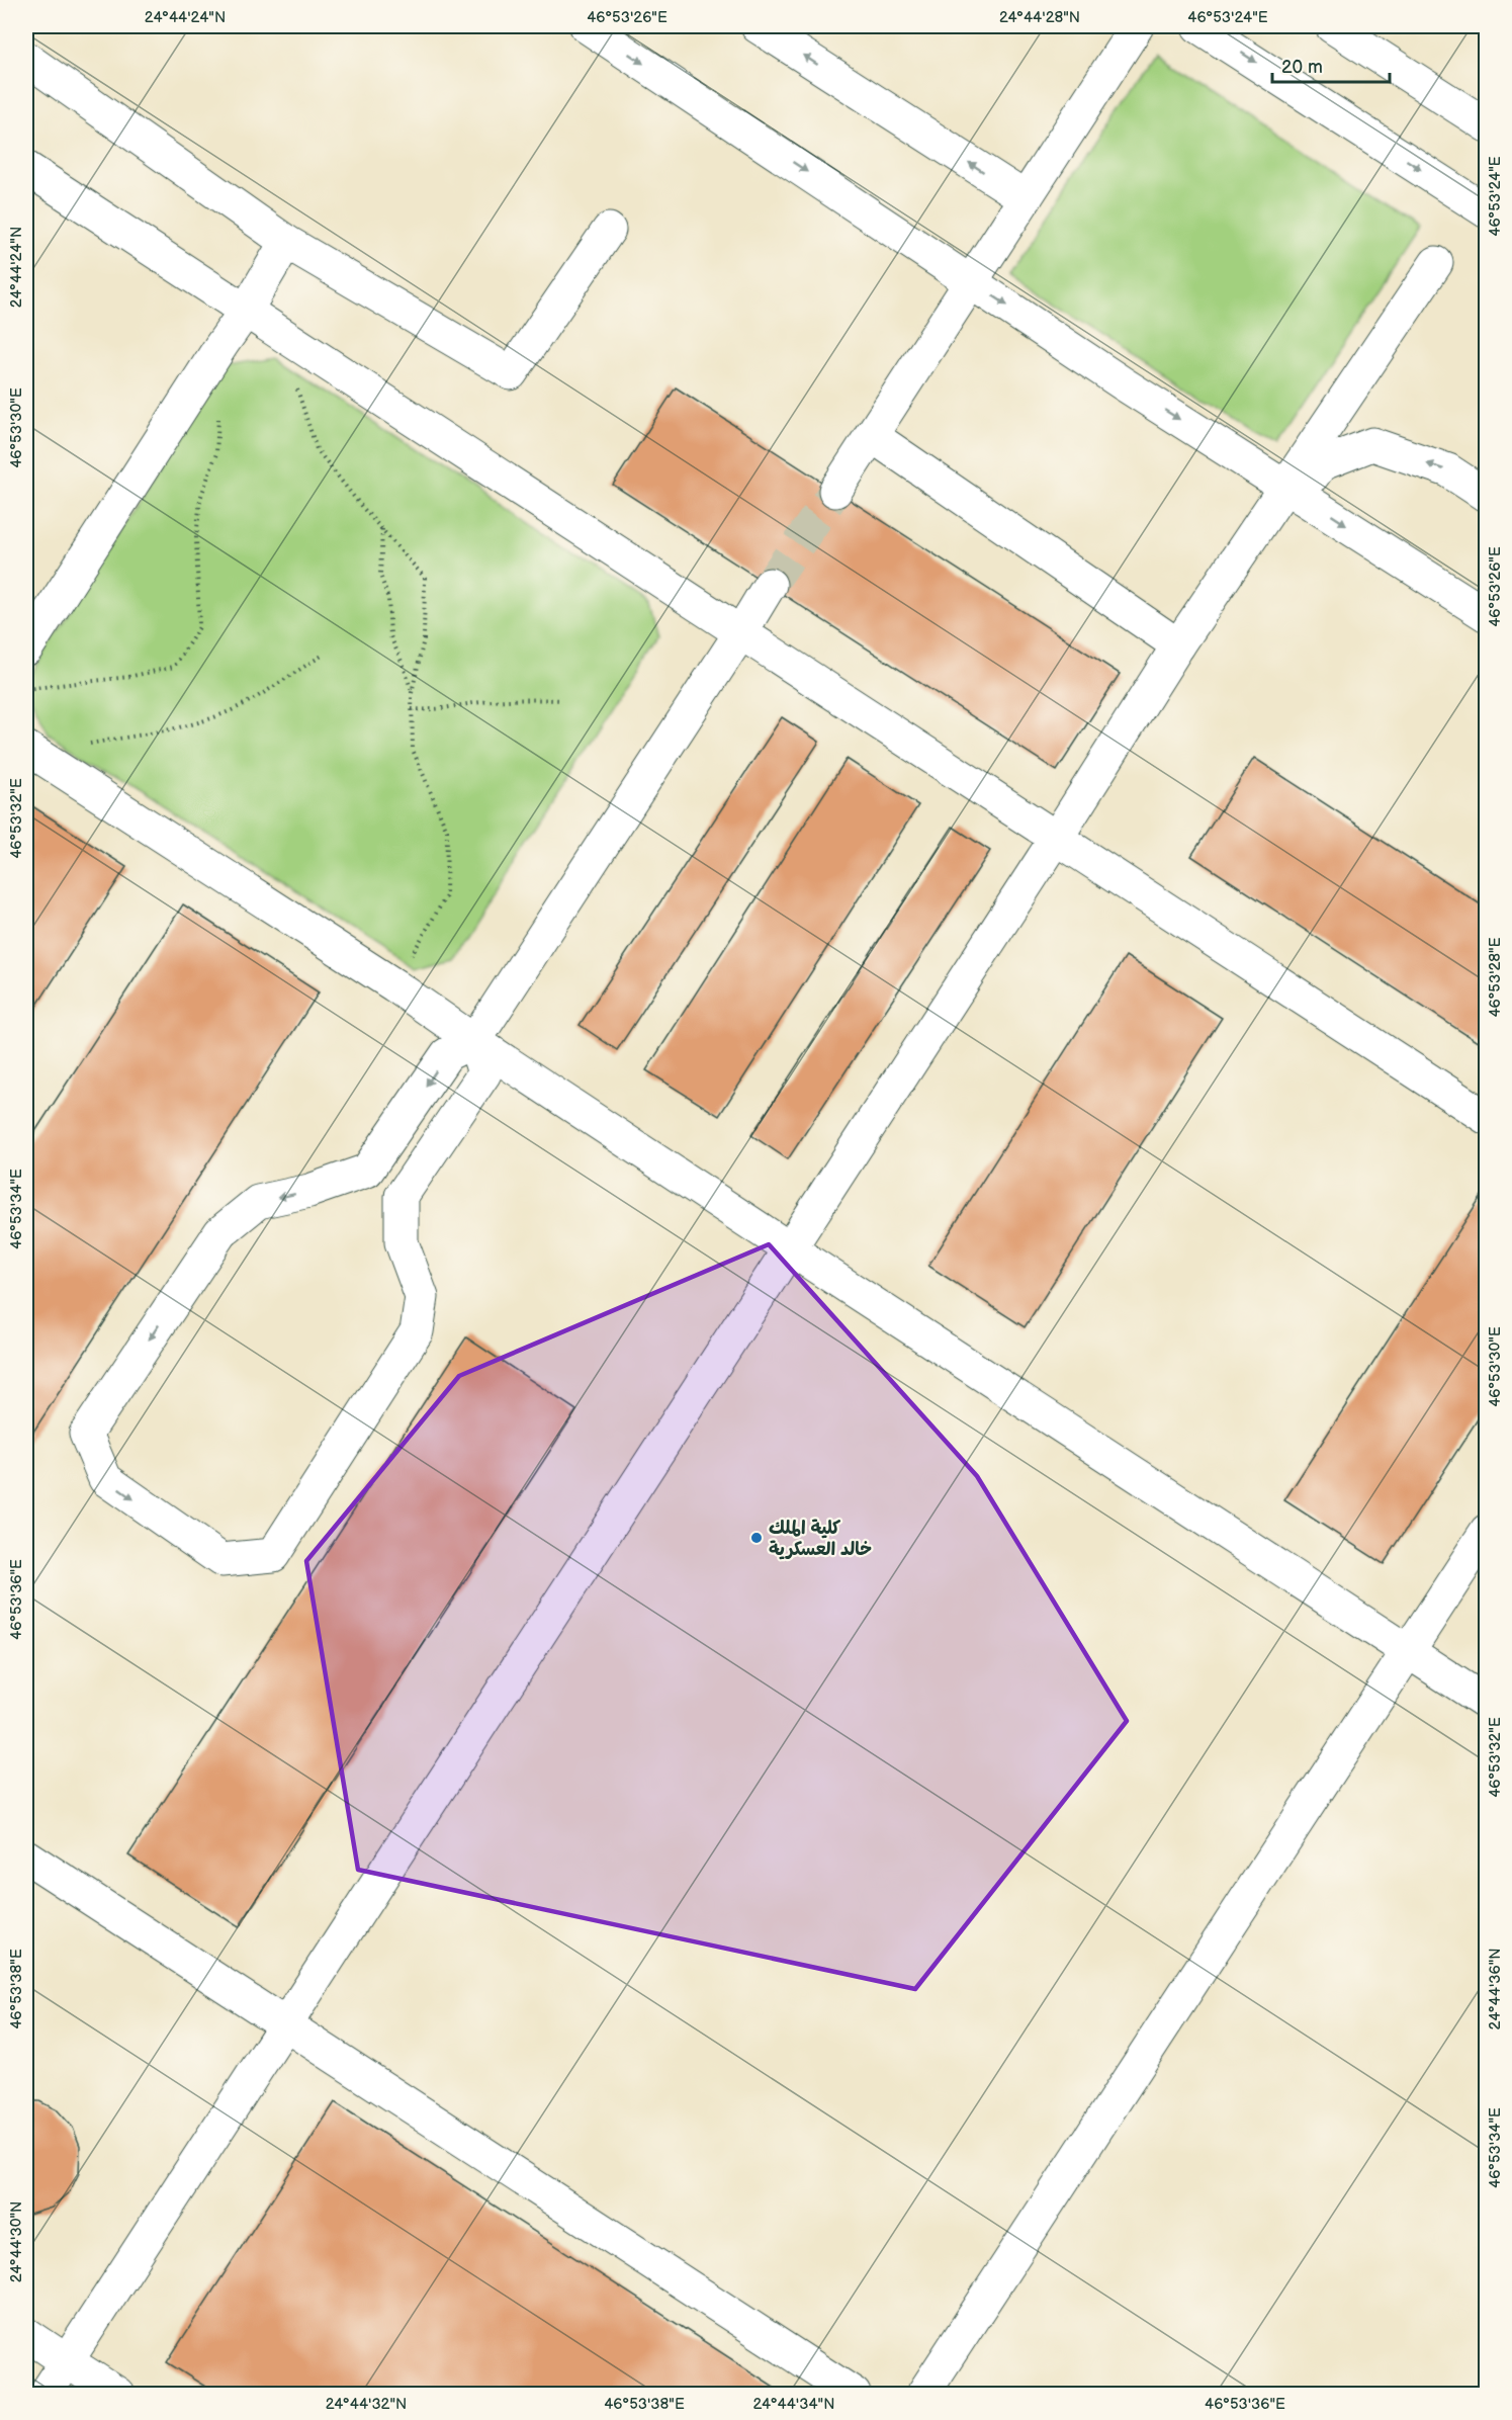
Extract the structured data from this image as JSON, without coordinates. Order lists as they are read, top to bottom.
{
  "places": ["كلية الملك خالد العسكرية"],
  "scale_bar": "20 m",
  "coordinates": [
    "24°44'24\"N",
    "46°53'26\"E",
    "24°44'28\"N",
    "46°53'24\"E",
    "46°53'30\"E",
    "46°53'32\"E",
    "46°53'28\"E",
    "46°53'34\"E",
    "46°53'36\"E",
    "24°44'36\"N",
    "46°53'38\"E",
    "24°44'30\"N",
    "24°44'32\"N",
    "24°44'34\"N"
  ]
}
